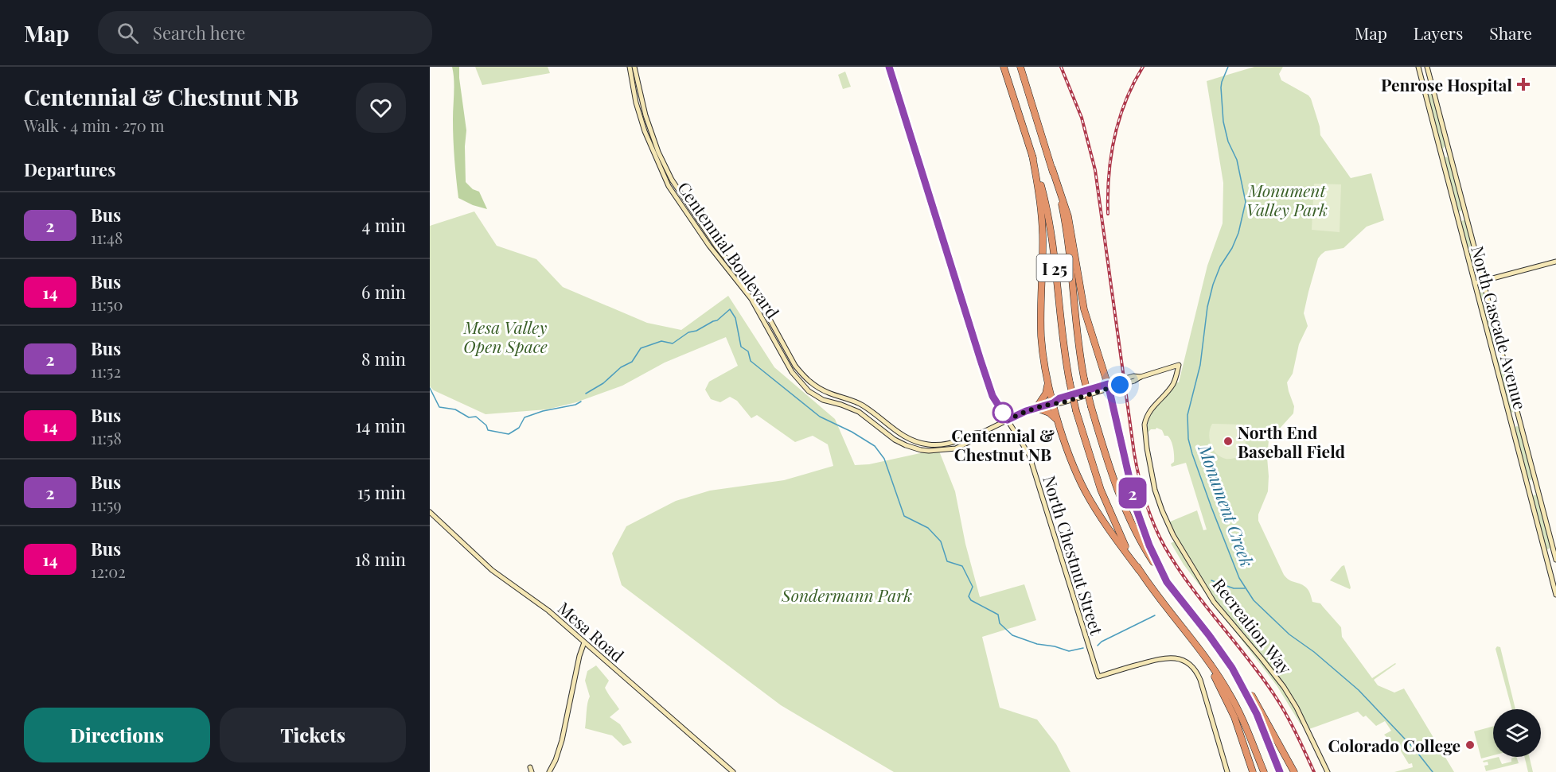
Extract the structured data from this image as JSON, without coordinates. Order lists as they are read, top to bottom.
{
  "streets": {
    "highway": ["I 25"],
    "main road": [
      "Centennial Boulevard",
      "North Cascade Avenue",
      "North Chestnut Street",
      "Recreation Way",
      "Mesa Road"
    ]
  },
  "crossings": [
    ["Centennial Boulevard", "North Chestnut Street"],
    ["Centennial Boulevard", "Recreation Way"]
  ],
  "water": ["Monument Creek"],
  "parks": ["Monument Valley Park", "Mesa Valley Open Space", "Sondermann Park"],
  "places": {
    "health": ["Penrose Hospital"],
    "other": ["Centennial & Chestnut NB", "North End Baseball Field", "Colorado College"]
  },
  "lines": ["bus line 2"],
  "page": {
    "header": "Map",
    "search": "Search here",
    "nav": ["Map", "Layers", "Share"],
    "heading": [
      ["Centennial & Chestnut NB", "Walk · 4 min · 270 m"],
      "Departures"
    ],
    "on_map": "2",
    "list": [
      {
        "mark": "2",
        "name": "Bus",
        "note": "11:48",
        "value": "4 min"
      },
      {
        "mark": "14",
        "name": "Bus",
        "note": "11:50",
        "value": "6 min"
      },
      {
        "mark": "2",
        "name": "Bus",
        "note": "11:52",
        "value": "8 min"
      },
      {
        "mark": "14",
        "name": "Bus",
        "note": "11:58",
        "value": "14 min"
      },
      {
        "mark": "2",
        "name": "Bus",
        "note": "11:59",
        "value": "15 min"
      },
      {
        "mark": "14",
        "name": "Bus",
        "note": "12:02",
        "value": "18 min"
      }
    ],
    "buttons": ["Directions", "Tickets"]
  }
}
